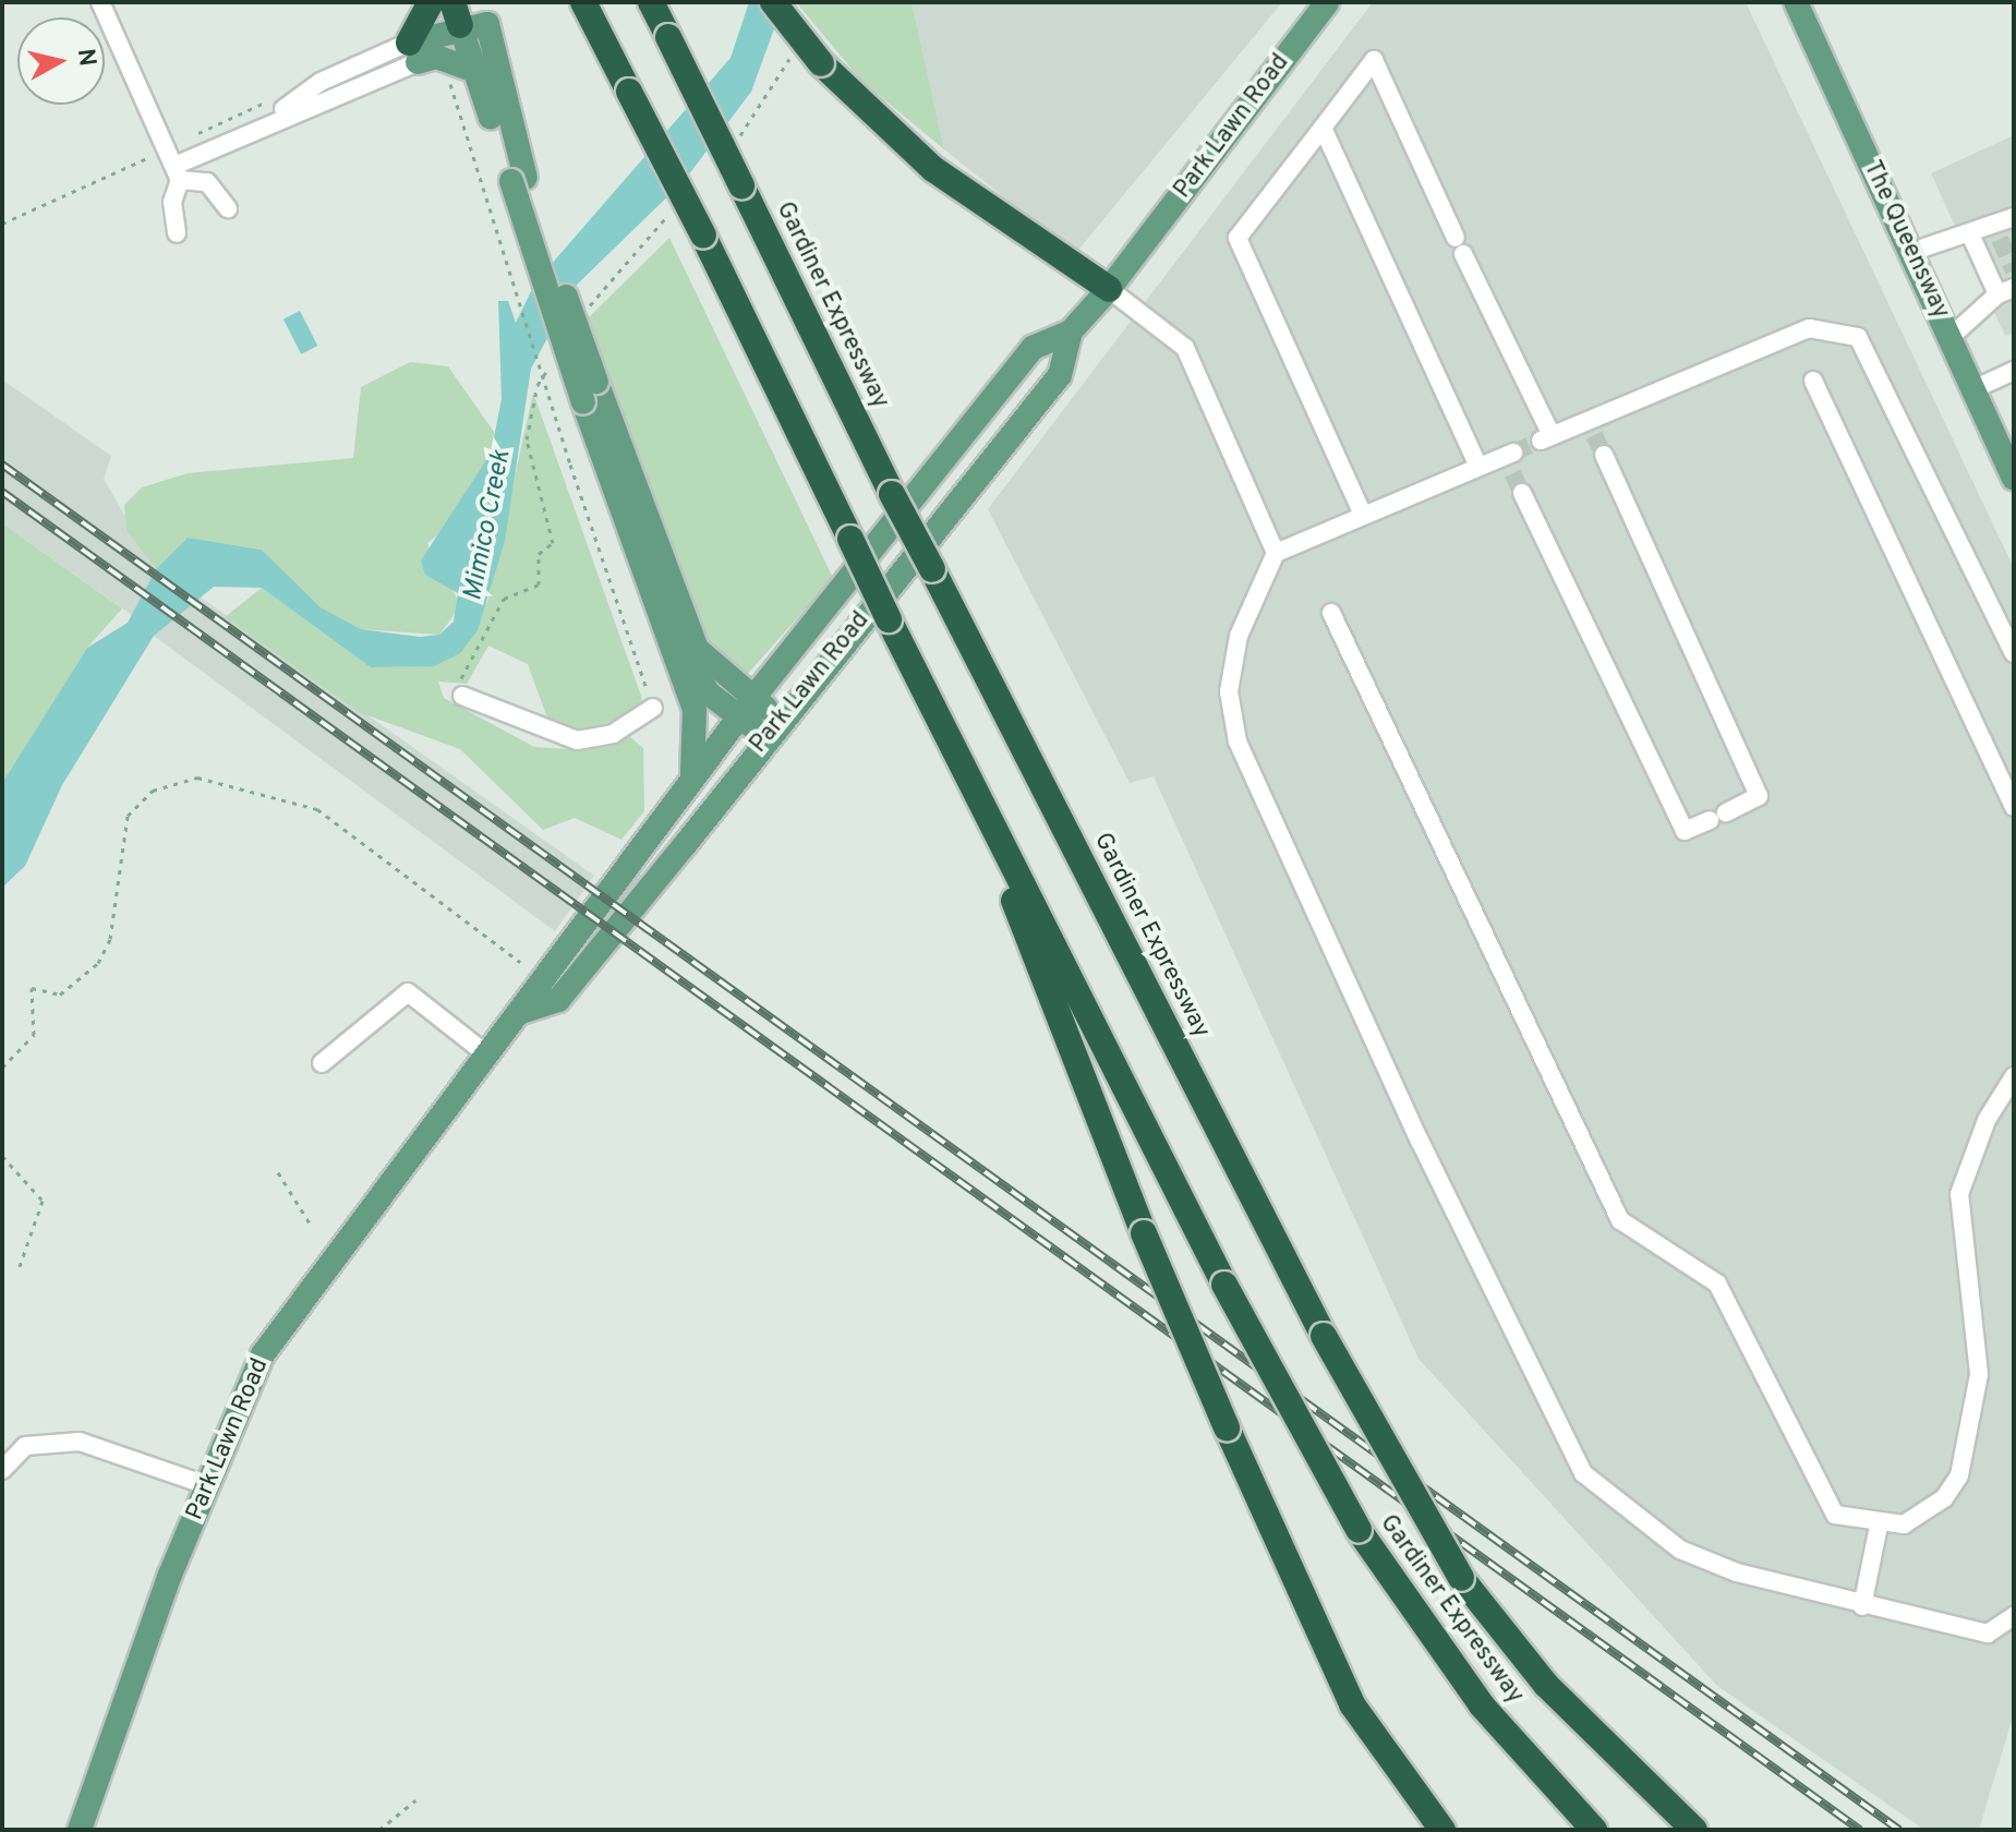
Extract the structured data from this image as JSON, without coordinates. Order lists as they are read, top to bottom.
{
  "streets": {
    "highway": ["Gardiner Expressway"],
    "main road": ["Park Lawn Road", "The Queensway"]
  },
  "water": ["Mimico Creek"],
  "north": "right"
}
